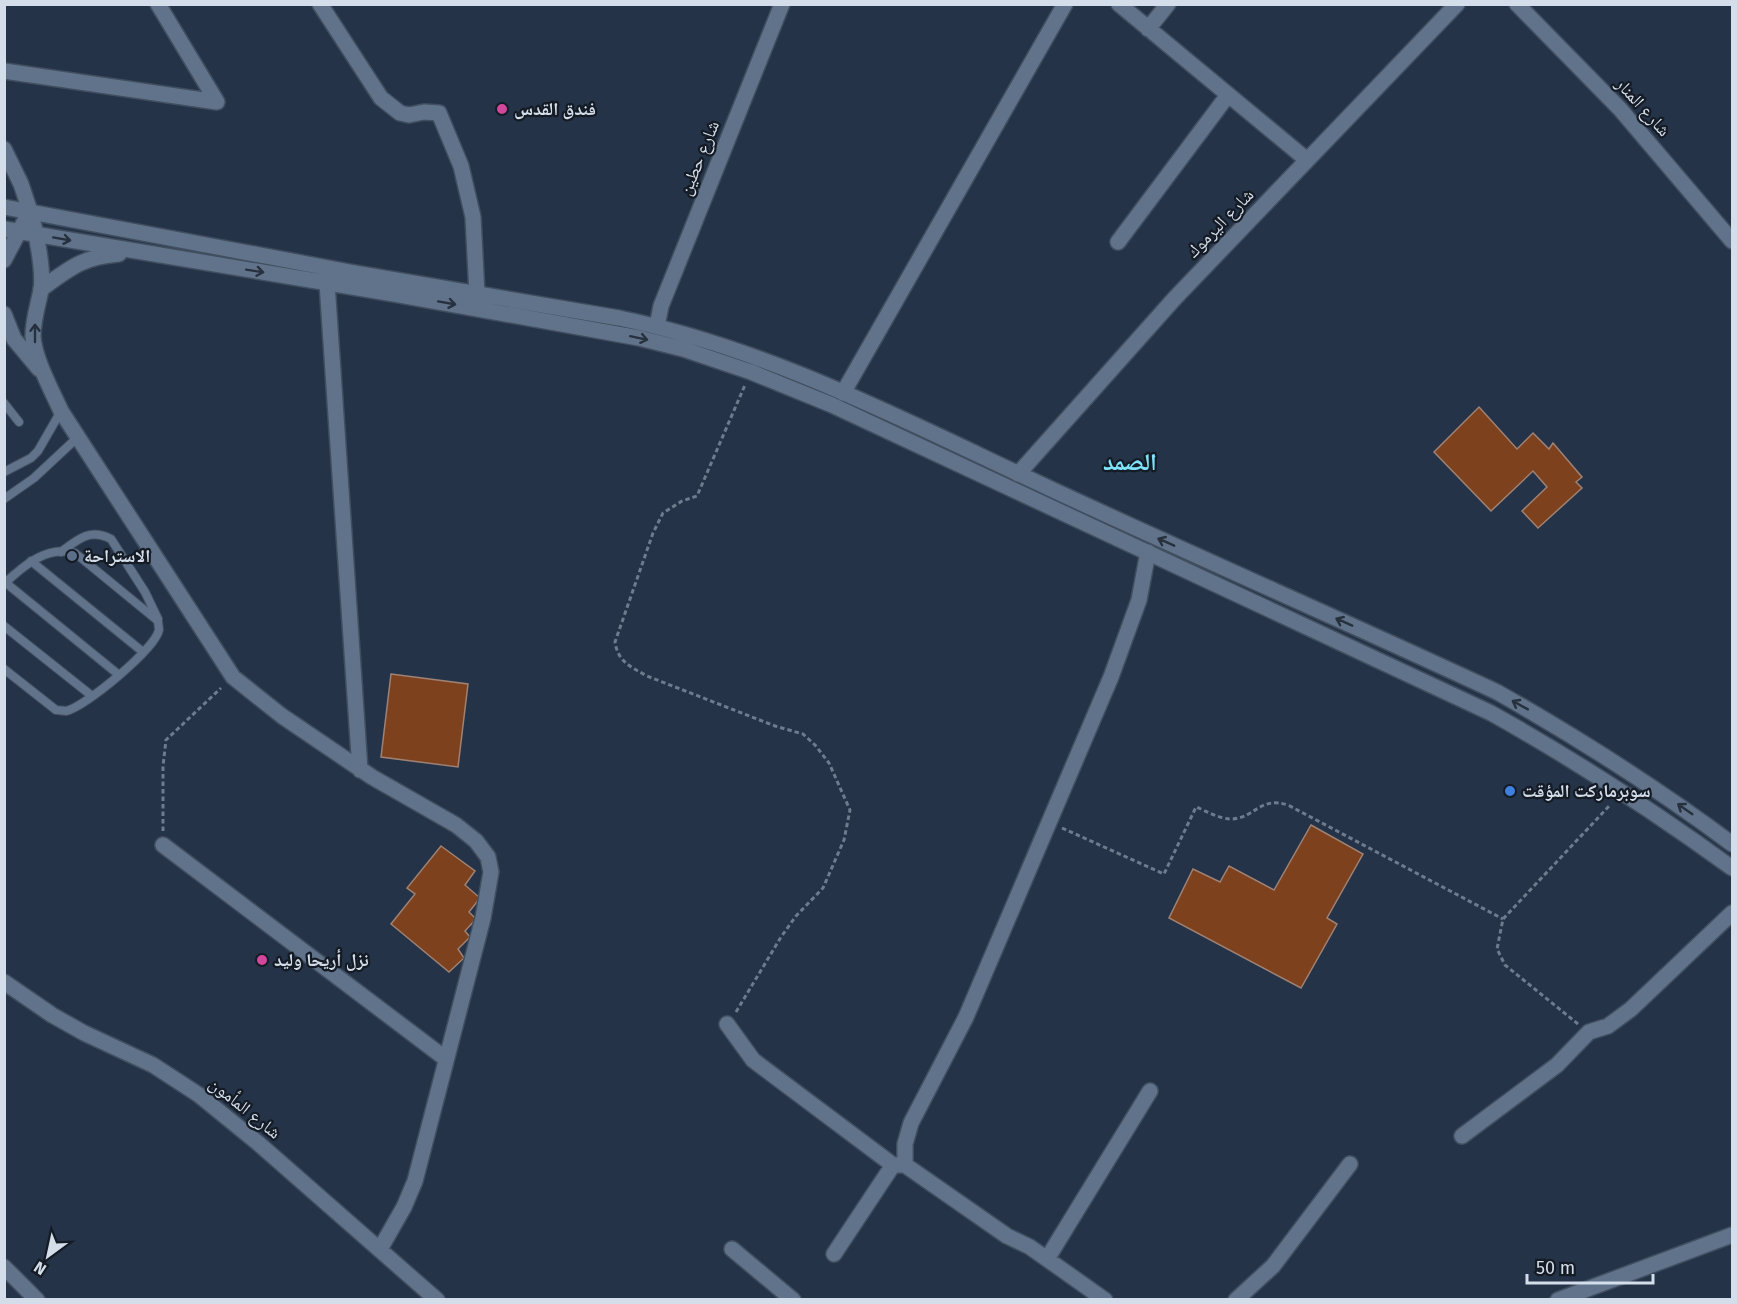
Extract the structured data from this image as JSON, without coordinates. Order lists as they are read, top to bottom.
{
  "streets": {
    "street": [
      "شارع المنار",
      "شارع حطين",
      "شارع اليرموك",
      "شارع المأمون"
    ]
  },
  "districts": ["الصمد"],
  "places": [
    "فندق القدس",
    "الاستراحة",
    "سوبرماركت المؤقت",
    "نزل أريحا وليد"
  ],
  "scale_bar": "50 m",
  "north": "bottom left"
}
